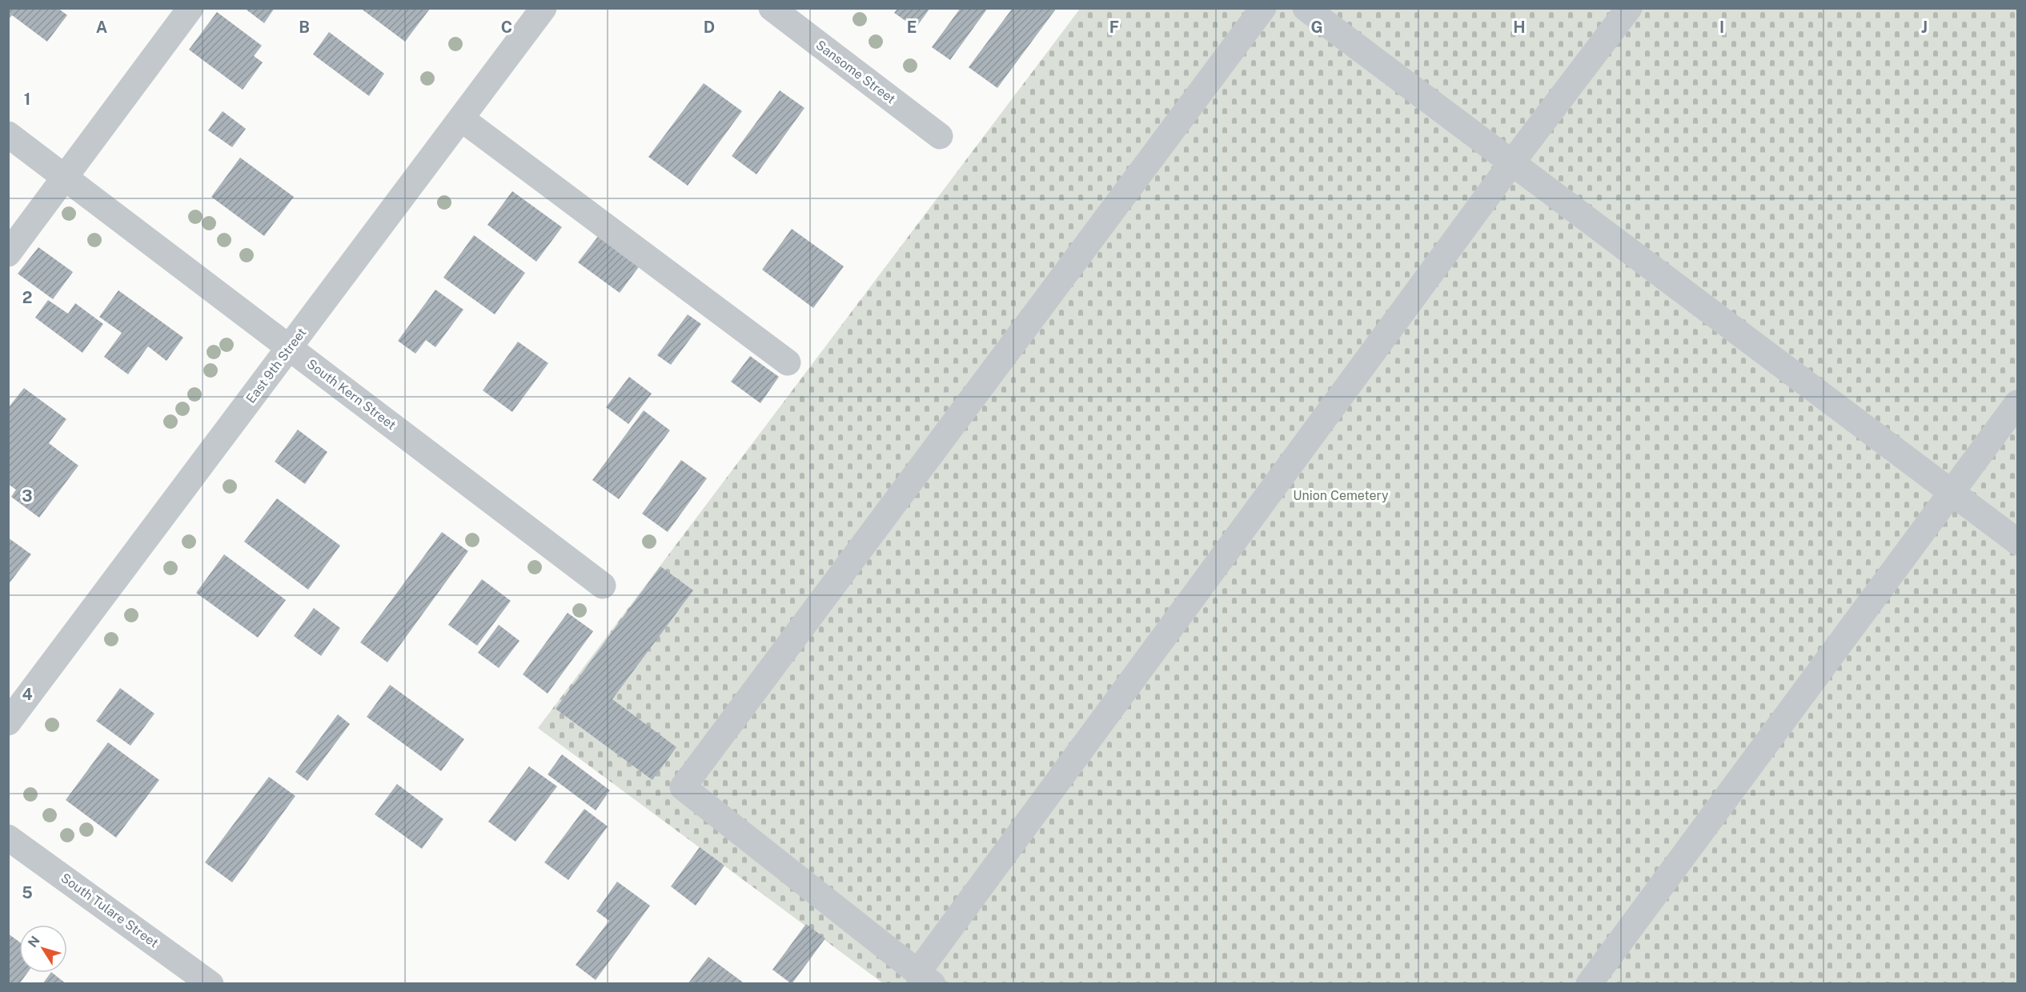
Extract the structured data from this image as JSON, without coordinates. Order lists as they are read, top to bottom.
{
  "streets": {
    "street": [
      "Sansome Street",
      "East 9th Street",
      "South Kern Street",
      "South Tulare Street"
    ]
  },
  "crossings": [
    ["East 9th Street", "South Kern Street"]
  ],
  "parks": ["Union Cemetery"],
  "north": "top left",
  "grid": {
    "columns": [
      "A",
      "B",
      "C",
      "D",
      "E",
      "F",
      "G",
      "H",
      "I",
      "J"
    ],
    "rows": [
      "1",
      "2",
      "3",
      "4",
      "5"
    ]
  }
}
